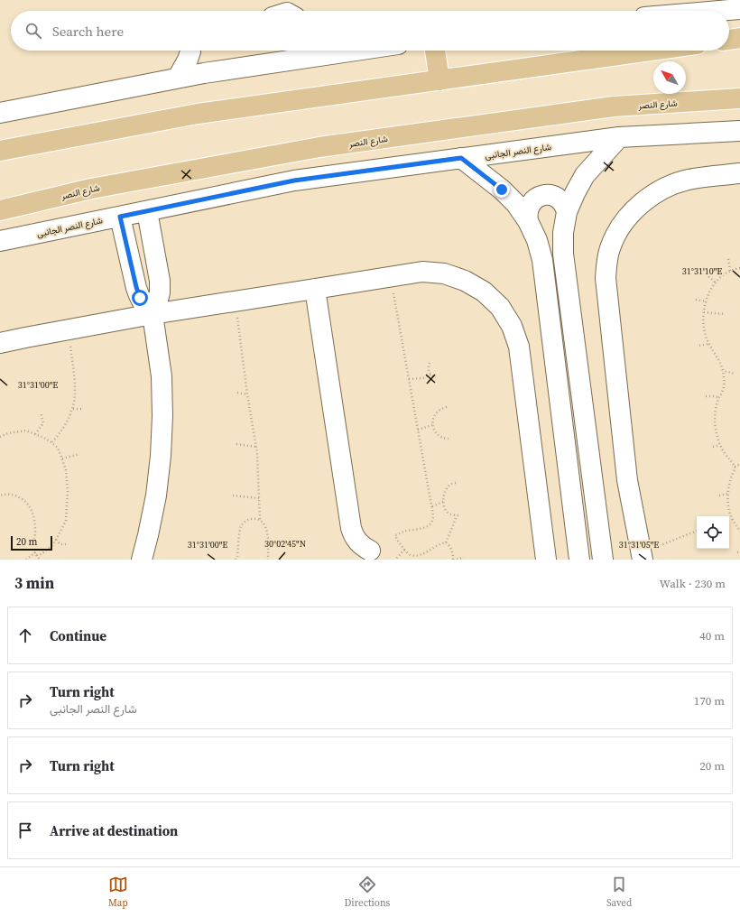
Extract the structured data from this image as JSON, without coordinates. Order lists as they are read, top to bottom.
{
  "streets": {
    "main road": ["شارع النصر"],
    "street": ["شارع النصر الجانبى"]
  },
  "scale_bar": "20 m",
  "north": "top left",
  "page": {
    "search": "Search here",
    "scale": "20 m",
    "heading": ["3 min", "Walk · 230 m"],
    "list": [
      ["Continue", "40 m"],
      ["Turn right", "شارع النصر الجانبى", "170 m"],
      ["Turn right", "20 m"],
      "Arrive at destination"
    ],
    "nav": ["Map", "Directions", "Saved"]
  },
  "coordinates": [
    "31°31'10\"E",
    "31°31'00\"E",
    "30°02'45\"N",
    "31°31'05\"E"
  ]
}
